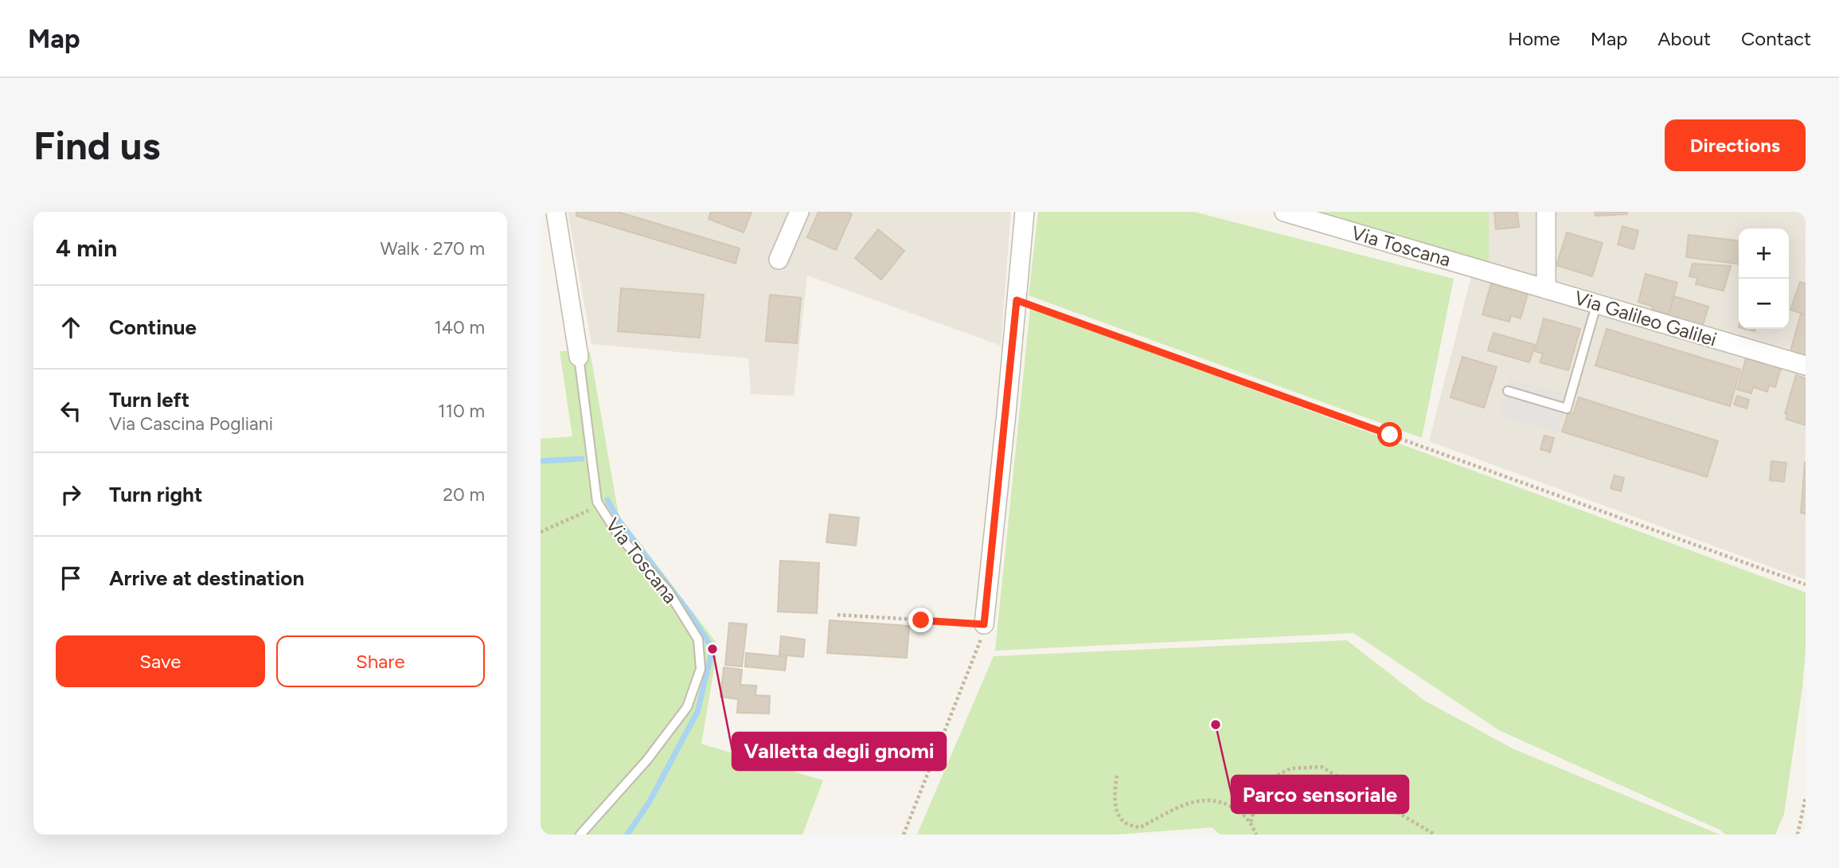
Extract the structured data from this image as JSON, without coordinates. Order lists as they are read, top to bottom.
{
  "streets": {
    "street": ["Via Toscana", "Via Galileo Galilei"]
  },
  "crossings": [
    ["Via Toscana", "Via Galileo Galilei"]
  ],
  "places": ["Valletta degli gnomi", "Parco sensoriale"],
  "page": {
    "header": "Map",
    "nav": [
      "Home",
      "Map",
      "About",
      "Contact"
    ],
    "buttons": [
      "Directions",
      ["Save", "Share"]
    ],
    "title": "Find us",
    "heading": ["4 min", "Walk · 270 m"],
    "map_buttons": ["+", "−"],
    "list": [
      ["Continue", "140 m"],
      ["Turn left", "Via Cascina Pogliani", "110 m"],
      ["Turn right", "20 m"],
      "Arrive at destination"
    ]
  }
}
